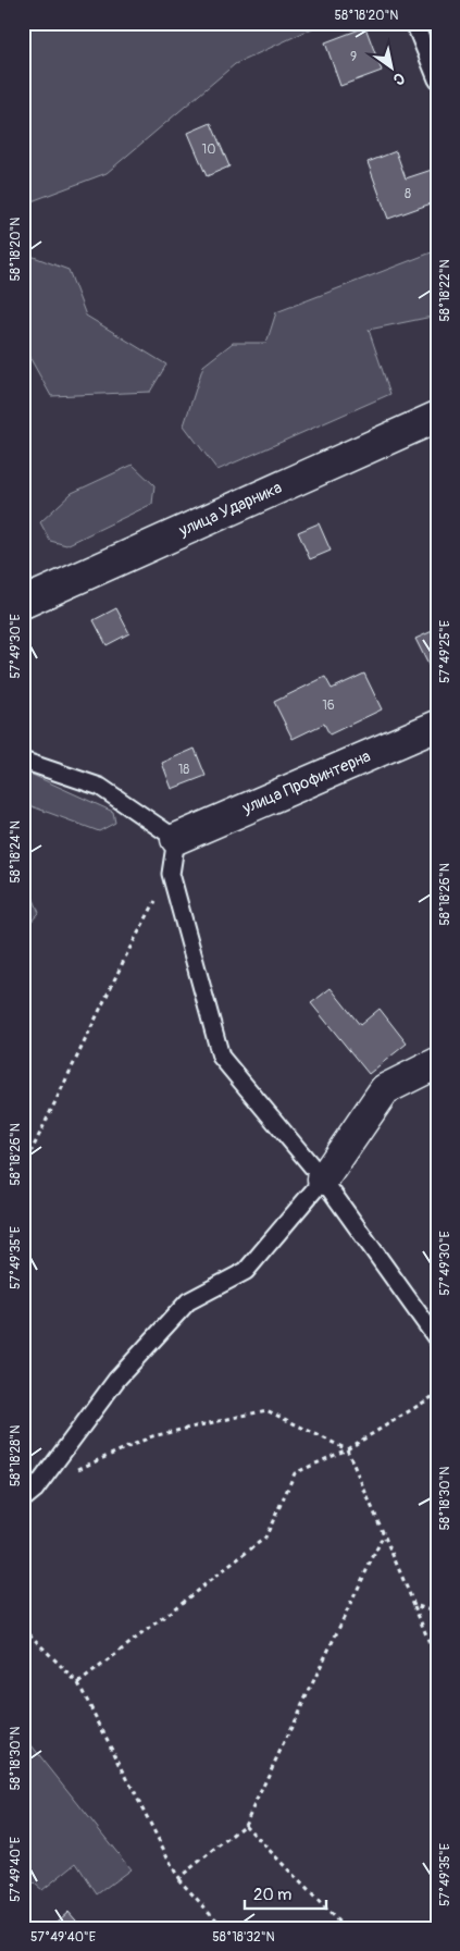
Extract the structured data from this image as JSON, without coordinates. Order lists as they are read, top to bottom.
{
  "streets": {
    "street": ["улица Ударника", "улица Профинтерна"]
  },
  "house_numbers": [
    "9",
    "10",
    "8",
    "16",
    "18"
  ],
  "scale_bar": "20 m",
  "north": "bottom right",
  "coordinates": [
    "58°18'20\"N",
    "58°18'22\"N",
    "57°49'30\"E",
    "57°49'25\"E",
    "58°18'24\"N",
    "58°18'26\"N",
    "57°49'35\"E",
    "58°18'28\"N",
    "58°18'30\"N",
    "57°49'40\"E",
    "58°18'32\"N"
  ]
}
